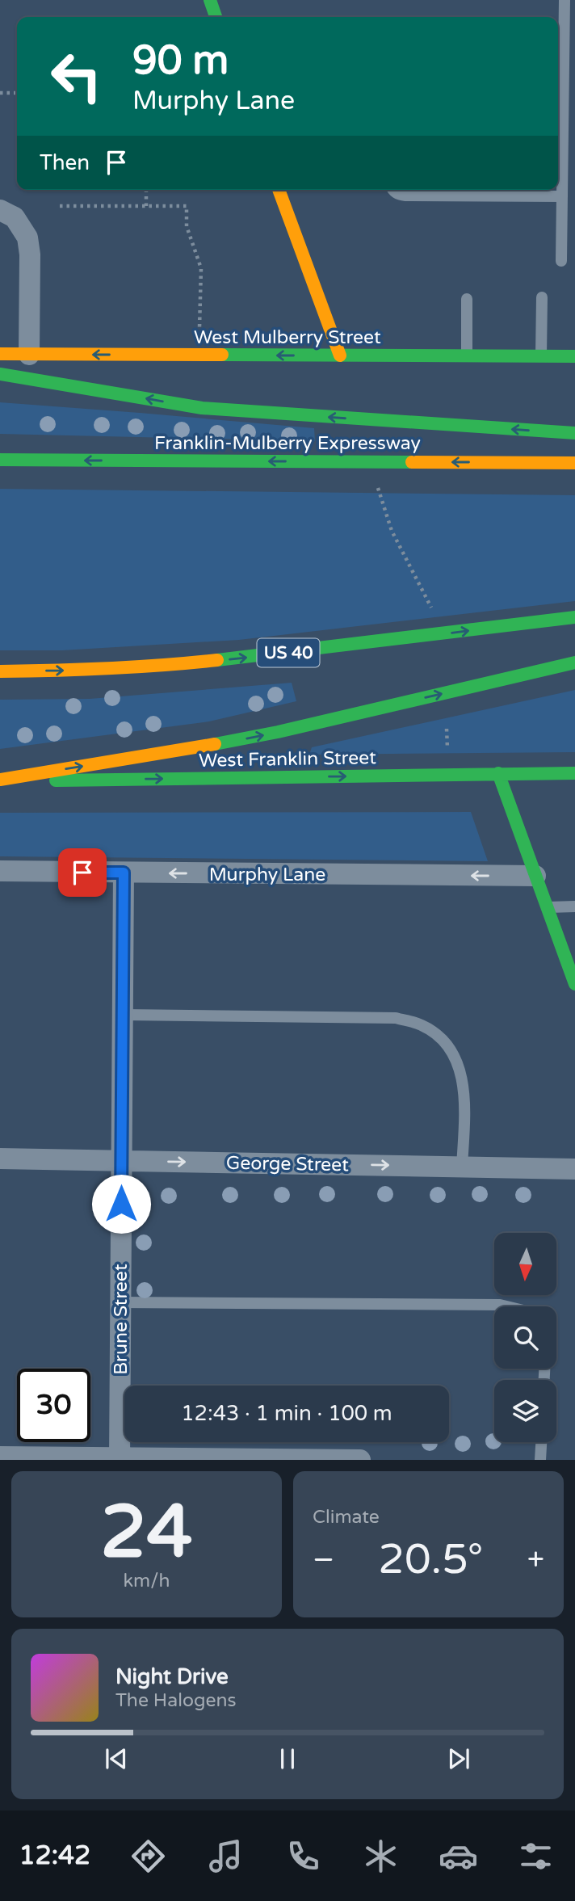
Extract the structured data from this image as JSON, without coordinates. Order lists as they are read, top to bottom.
{
  "streets": {
    "main road": [
      "West Mulberry Street",
      "Franklin-Mulberry Expressway",
      "US 40",
      "West Franklin Street"
    ],
    "street": ["Murphy Lane", "George Street", "Brune Street"]
  },
  "crossings": [
    ["Murphy Lane", "Brune Street"],
    ["George Street", "Brune Street"]
  ],
  "one_way": ["Murphy Lane", "George Street"],
  "north": "bottom",
  "page": {
    "turn": ["90 m", "Murphy Lane"],
    "then": "Then",
    "limit": "30",
    "trip": "12:43 · 1 min · 100 m",
    "tile": [
      ["24", "km/h"],
      "Climate"
    ],
    "heat": ["−", "20.5°", "+"],
    "song": ["Night Drive", "The Halogens"],
    "tabs": "12:42"
  }
}
